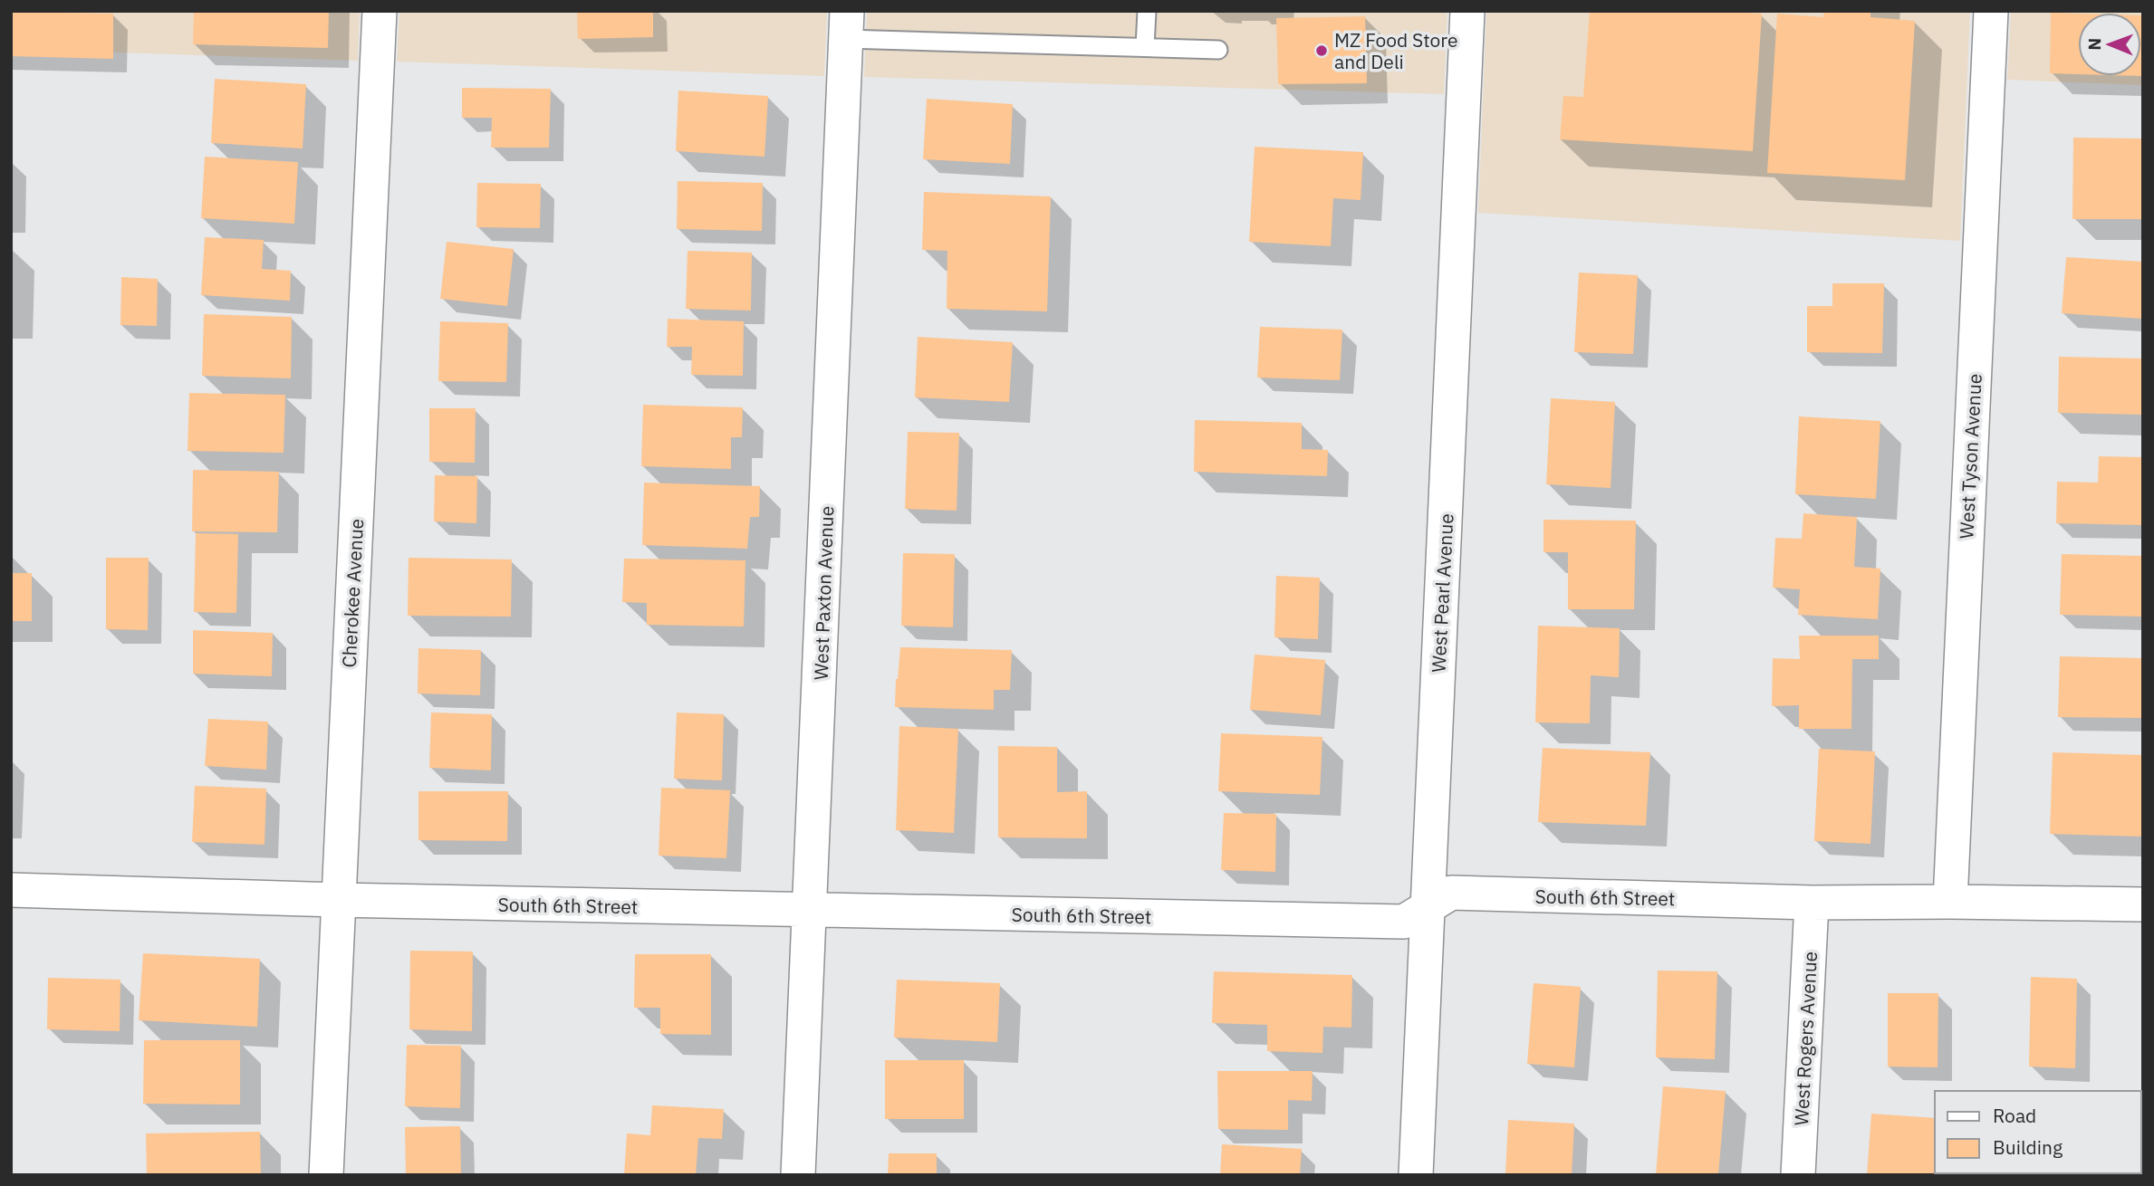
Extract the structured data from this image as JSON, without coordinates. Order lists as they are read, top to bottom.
{
  "streets": {
    "street": [
      "West Tyson Avenue",
      "Cherokee Avenue",
      "West Paxton Avenue",
      "West Pearl Avenue",
      "South 6th Street",
      "West Rogers Avenue"
    ]
  },
  "crossings": [
    ["West Tyson Avenue", "South 6th Street"],
    ["Cherokee Avenue", "South 6th Street"],
    ["West Paxton Avenue", "South 6th Street"],
    ["West Pearl Avenue", "South 6th Street"],
    ["South 6th Street", "West Rogers Avenue"]
  ],
  "places": ["MZ Food Store and Deli"],
  "legend": ["Road", "Building"],
  "north": "left"
}
